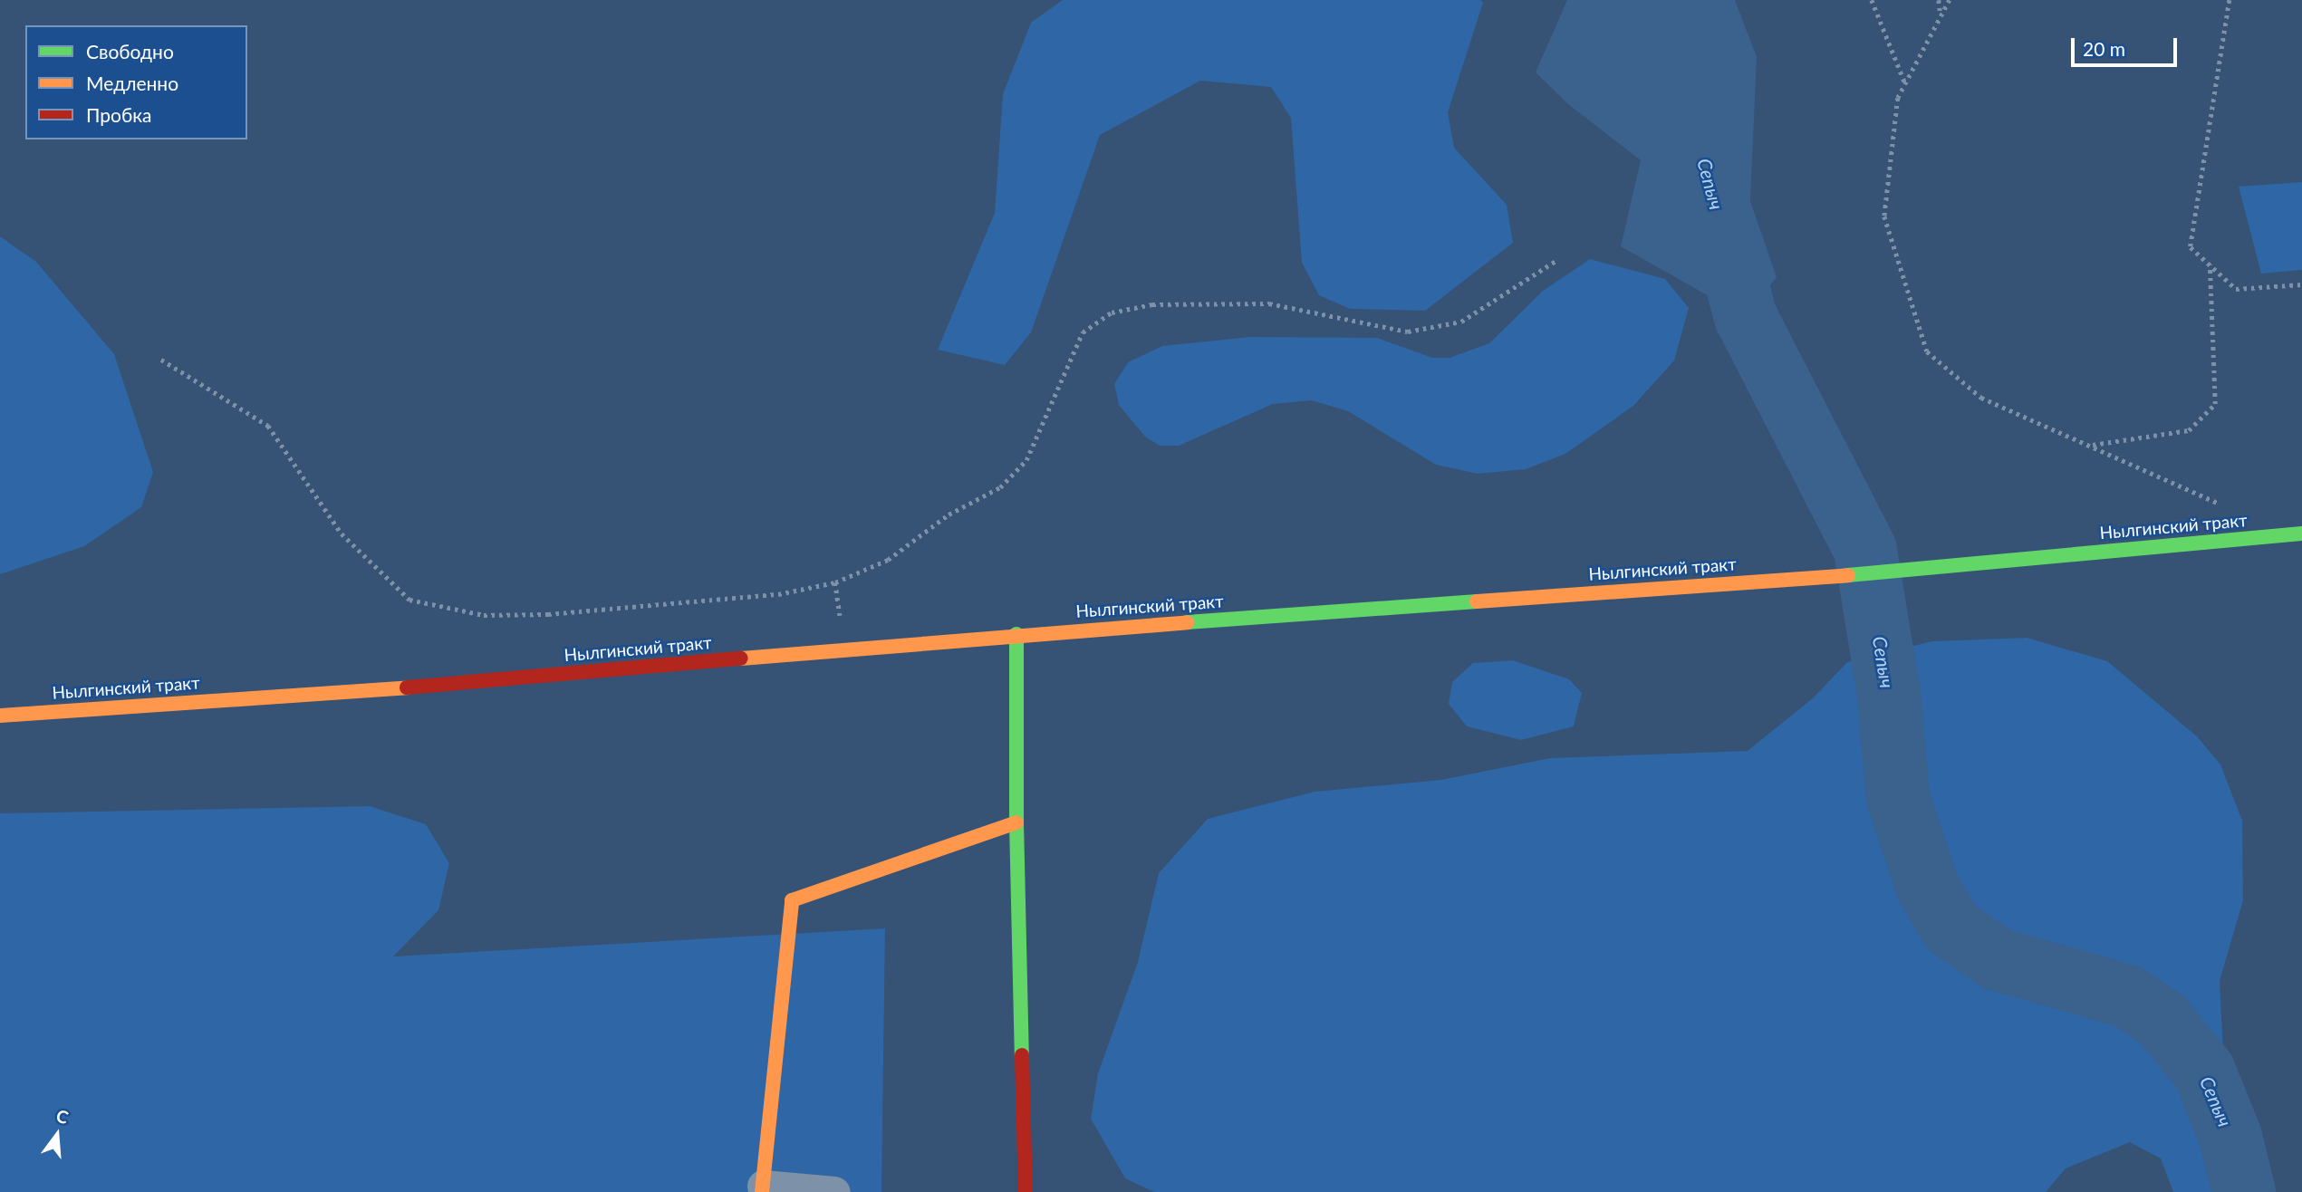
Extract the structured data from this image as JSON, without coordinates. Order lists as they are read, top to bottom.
{
  "streets": {
    "main road": ["Нылгинский тракт"]
  },
  "water": ["Сепыч"],
  "legend": ["Свободно", "Медленно", "Пробка"],
  "scale_bar": "20 m",
  "north": "top"
}
